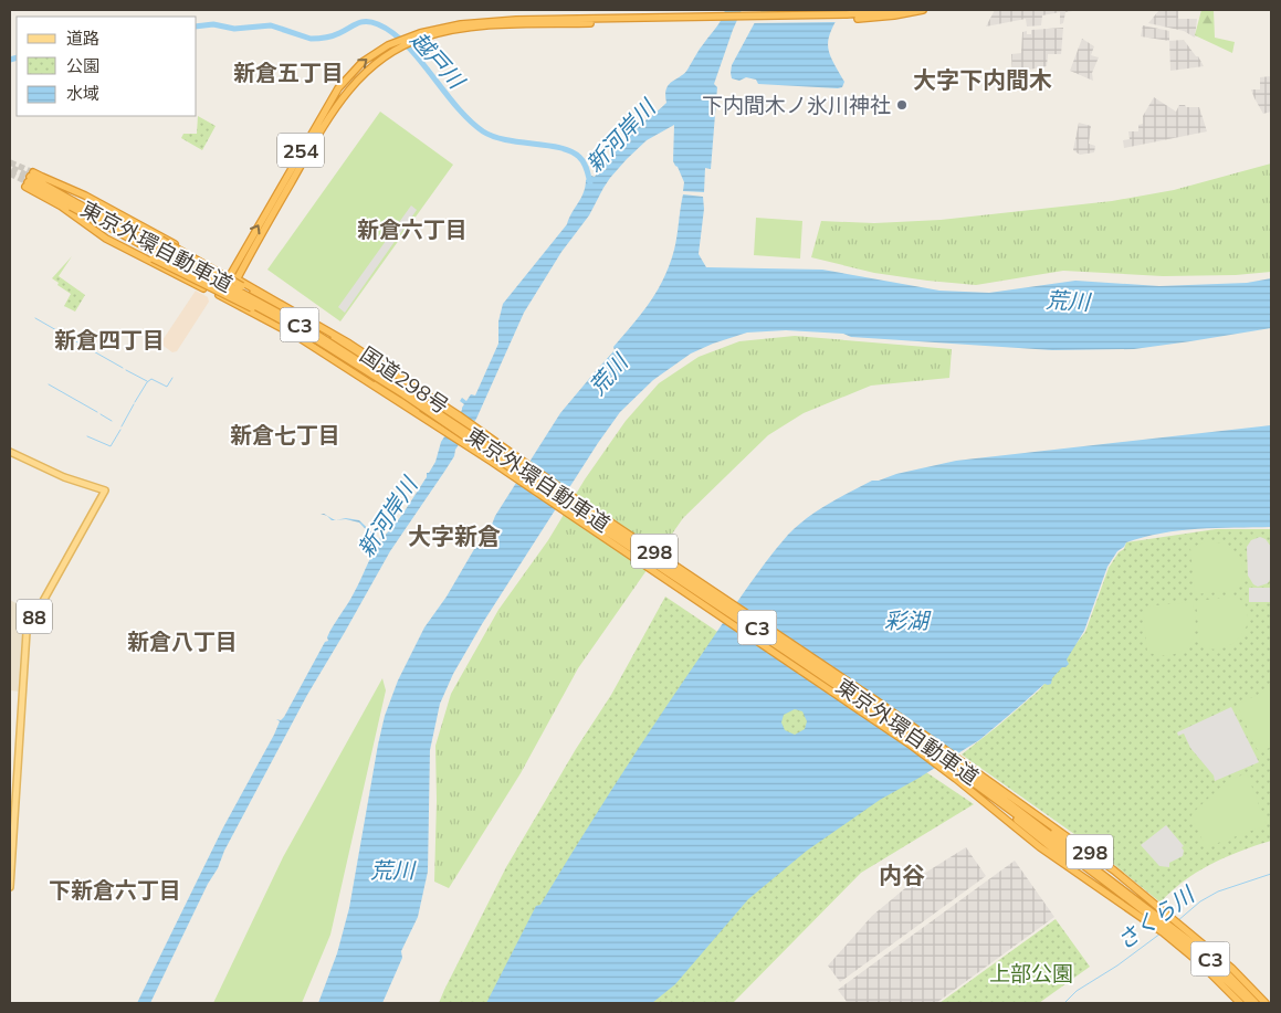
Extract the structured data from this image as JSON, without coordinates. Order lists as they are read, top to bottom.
{
  "streets": {
    "highway": [
      "254",
      "東京外環自動車道",
      "C3",
      "国道298号",
      "298"
    ],
    "main road": ["88"]
  },
  "crossings": [
    ["254", "国道298号"]
  ],
  "districts": [
    "新倉五丁目",
    "大字下内間木",
    "新倉六丁目",
    "新倉四丁目",
    "新倉七丁目",
    "大字新倉",
    "新倉八丁目",
    "内谷",
    "下新倉六丁目"
  ],
  "water": [
    "越戸川",
    "新河岸川",
    "荒川",
    "彩湖",
    "さくら川"
  ],
  "parks": ["上部公園"],
  "places": ["下内間木ノ氷川神社"],
  "legend": ["道路", "公園", "水域"]
}
